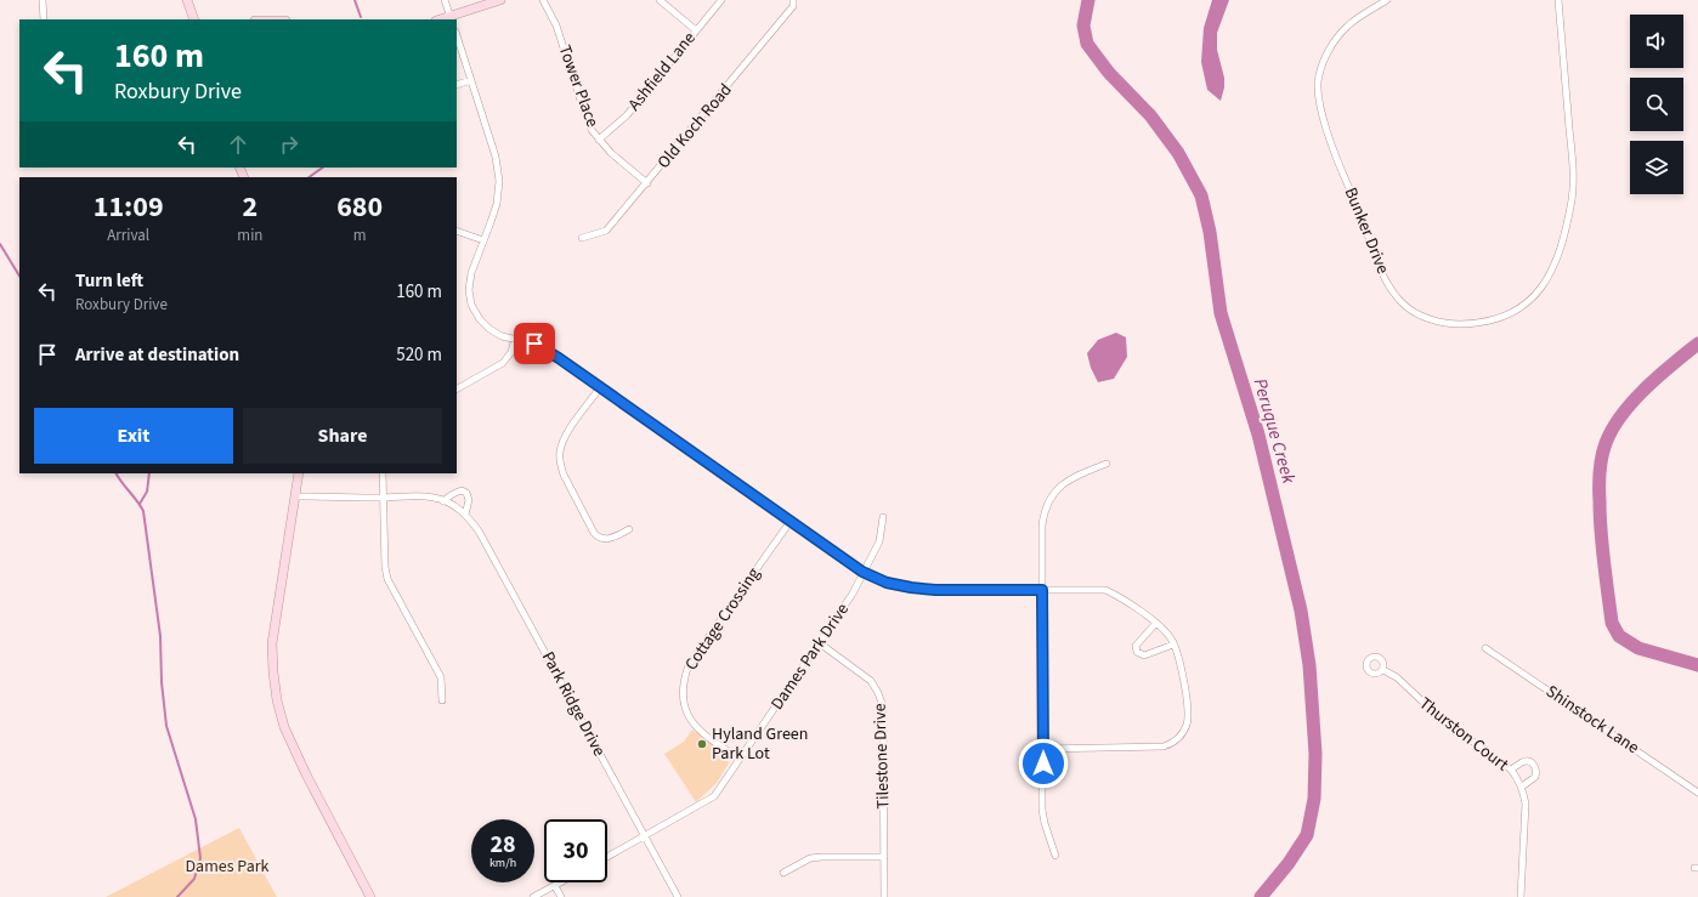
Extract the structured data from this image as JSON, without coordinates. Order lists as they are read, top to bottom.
{
  "streets": {
    "street": [
      "Ashfield Lane",
      "Tower Place",
      "Old Koch Road",
      "Bunker Drive",
      "Cottage Crossing",
      "Dames Park Drive",
      "Park Ridge Drive",
      "Shinstock Lane",
      "Thurston Court",
      "Tilestone Drive"
    ]
  },
  "crossings": [
    ["Ashfield Lane", "Tower Place"],
    ["Tower Place", "Old Koch Road"],
    ["Cottage Crossing", "Dames Park Drive"],
    ["Dames Park Drive", "Park Ridge Drive"],
    ["Dames Park Drive", "Tilestone Drive"]
  ],
  "water": ["Peruque Creek"],
  "parks": ["Dames Park"],
  "places": ["Hyland Green Park Lot"],
  "page": {
    "turn": ["160 m", "Roxbury Drive"],
    "eta": [
      "11:09",
      "Arrival",
      "2",
      "min",
      "680",
      "m"
    ],
    "list": [
      {
        "name": "Turn left",
        "note": "Roxbury Drive",
        "value": "160 m"
      },
      {
        "name": "Arrive at destination",
        "value": "520 m"
      }
    ],
    "buttons": ["Exit", "Share"],
    "speed": "28 km/h",
    "limit": "30"
  }
}
